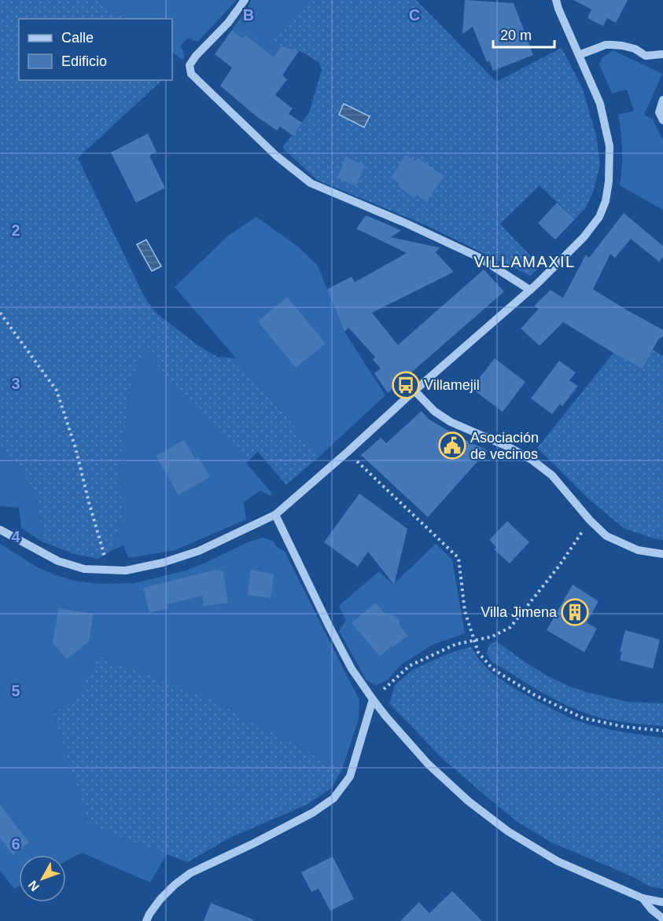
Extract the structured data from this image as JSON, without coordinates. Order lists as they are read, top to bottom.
{
  "districts": ["VILLAMAXIL"],
  "places": {
    "bus stop": ["Villamejil"],
    "public building": ["Asociación de vecinos"],
    "building": ["Villa Jimena"]
  },
  "legend": ["Calle", "Edificio"],
  "scale_bar": "20 m",
  "north": "bottom left",
  "grid": {
    "columns": ["B", "C"],
    "rows": [
      "2",
      "3",
      "4",
      "5",
      "6"
    ]
  }
}
